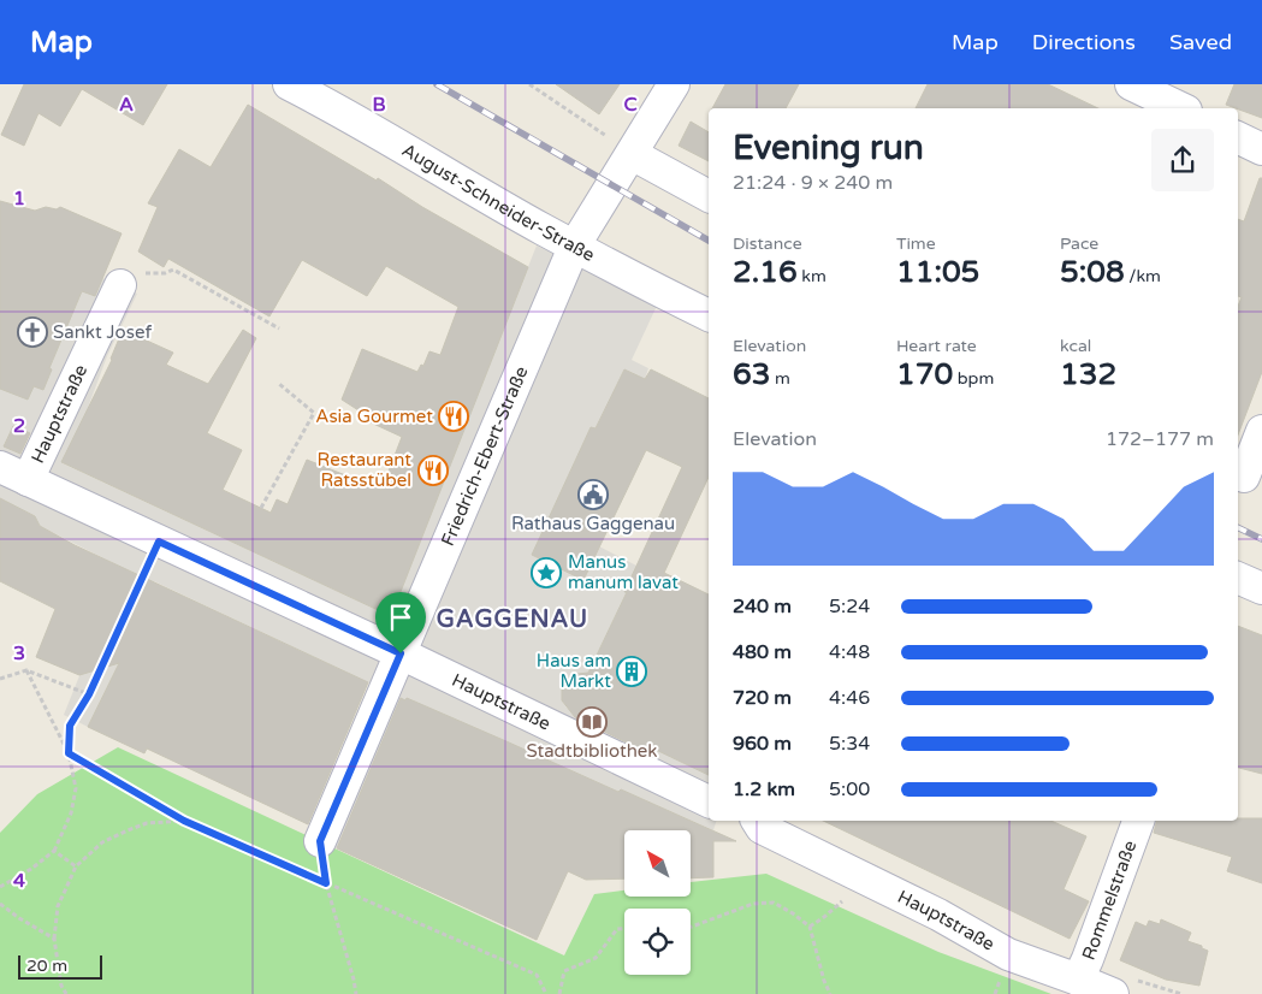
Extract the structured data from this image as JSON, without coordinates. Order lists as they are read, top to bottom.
{
  "streets": {
    "street": [
      "August-Schneider-Straße",
      "Hauptstraße",
      "Friedrich-Ebert-Straße",
      "Rommelstraße"
    ]
  },
  "crossings": [
    ["August-Schneider-Straße", "Friedrich-Ebert-Straße"],
    ["Hauptstraße", "Friedrich-Ebert-Straße"],
    ["Hauptstraße", "Rommelstraße"]
  ],
  "districts": ["GAGGENAU"],
  "places": {
    "church": ["Sankt Josef"],
    "restaurant": ["Asia Gourmet", "Restaurant Ratsstübel"],
    "public building": ["Rathaus Gaggenau"],
    "place": ["Manus manum lavat"],
    "building": ["Haus am Markt"],
    "library": ["Stadtbibliothek"]
  },
  "scale_bar": "20 m",
  "north": "top left",
  "page": {
    "header": "Map",
    "nav": ["Map", "Directions", "Saved"],
    "heading": ["Evening run", "21:24 · 9 × 240 m"],
    "stats": [
      ["Distance", "2.16 km"],
      ["Time", "11:05"],
      ["Pace", "5:08 /km"],
      ["Elevation", "63 m"],
      ["Heart rate", "170 bpm"],
      ["kcal", "132"]
    ],
    "chart": ["Elevation", "172–177 m"],
    "list": [
      {
        "name": "240 m",
        "note": "5:24"
      },
      {
        "name": "480 m",
        "note": "4:48"
      },
      {
        "name": "720 m",
        "note": "4:46"
      },
      {
        "name": "960 m",
        "note": "5:34"
      },
      {
        "name": "1.2 km",
        "note": "5:00"
      }
    ],
    "scale": "20 m"
  },
  "grid": {
    "columns": ["A", "B", "C"],
    "rows": [
      "1",
      "2",
      "3",
      "4"
    ]
  }
}
